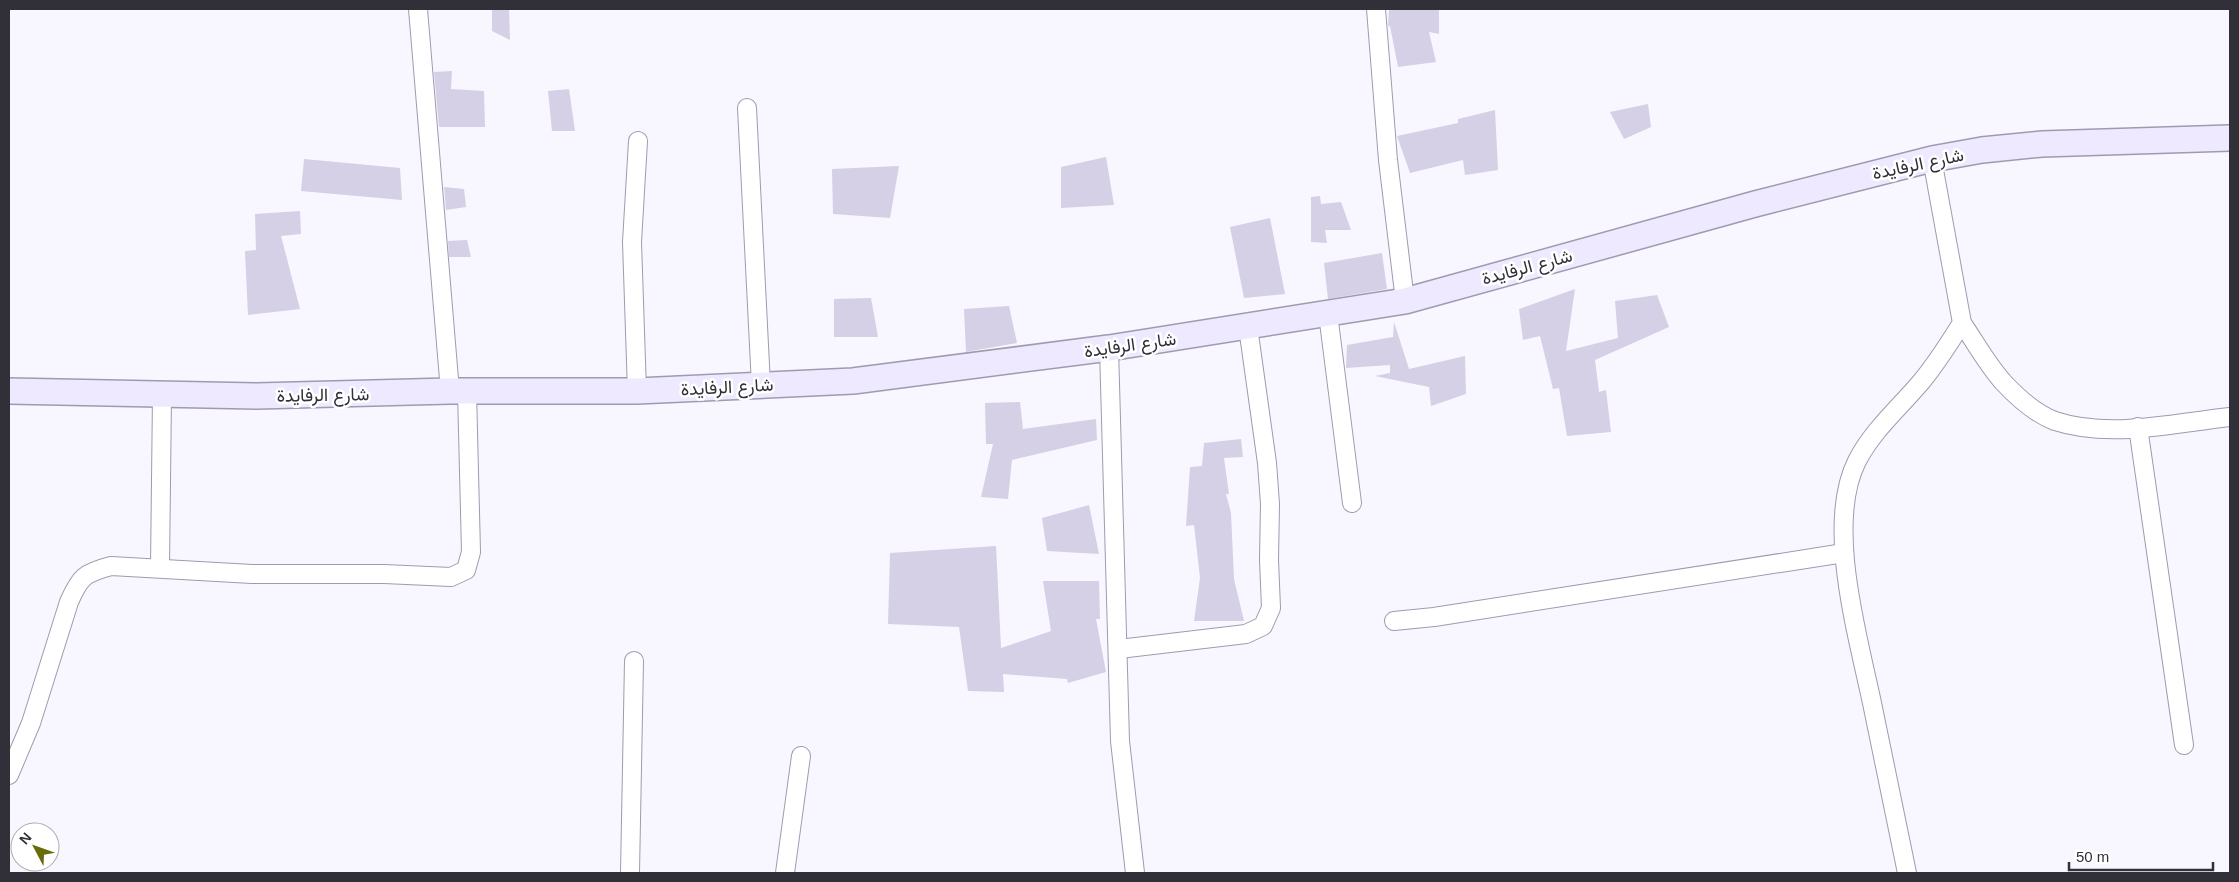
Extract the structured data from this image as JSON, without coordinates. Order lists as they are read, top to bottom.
{
  "streets": {
    "street": ["شارع الرفايدة"]
  },
  "scale_bar": "50 m",
  "north": "top left"
}
